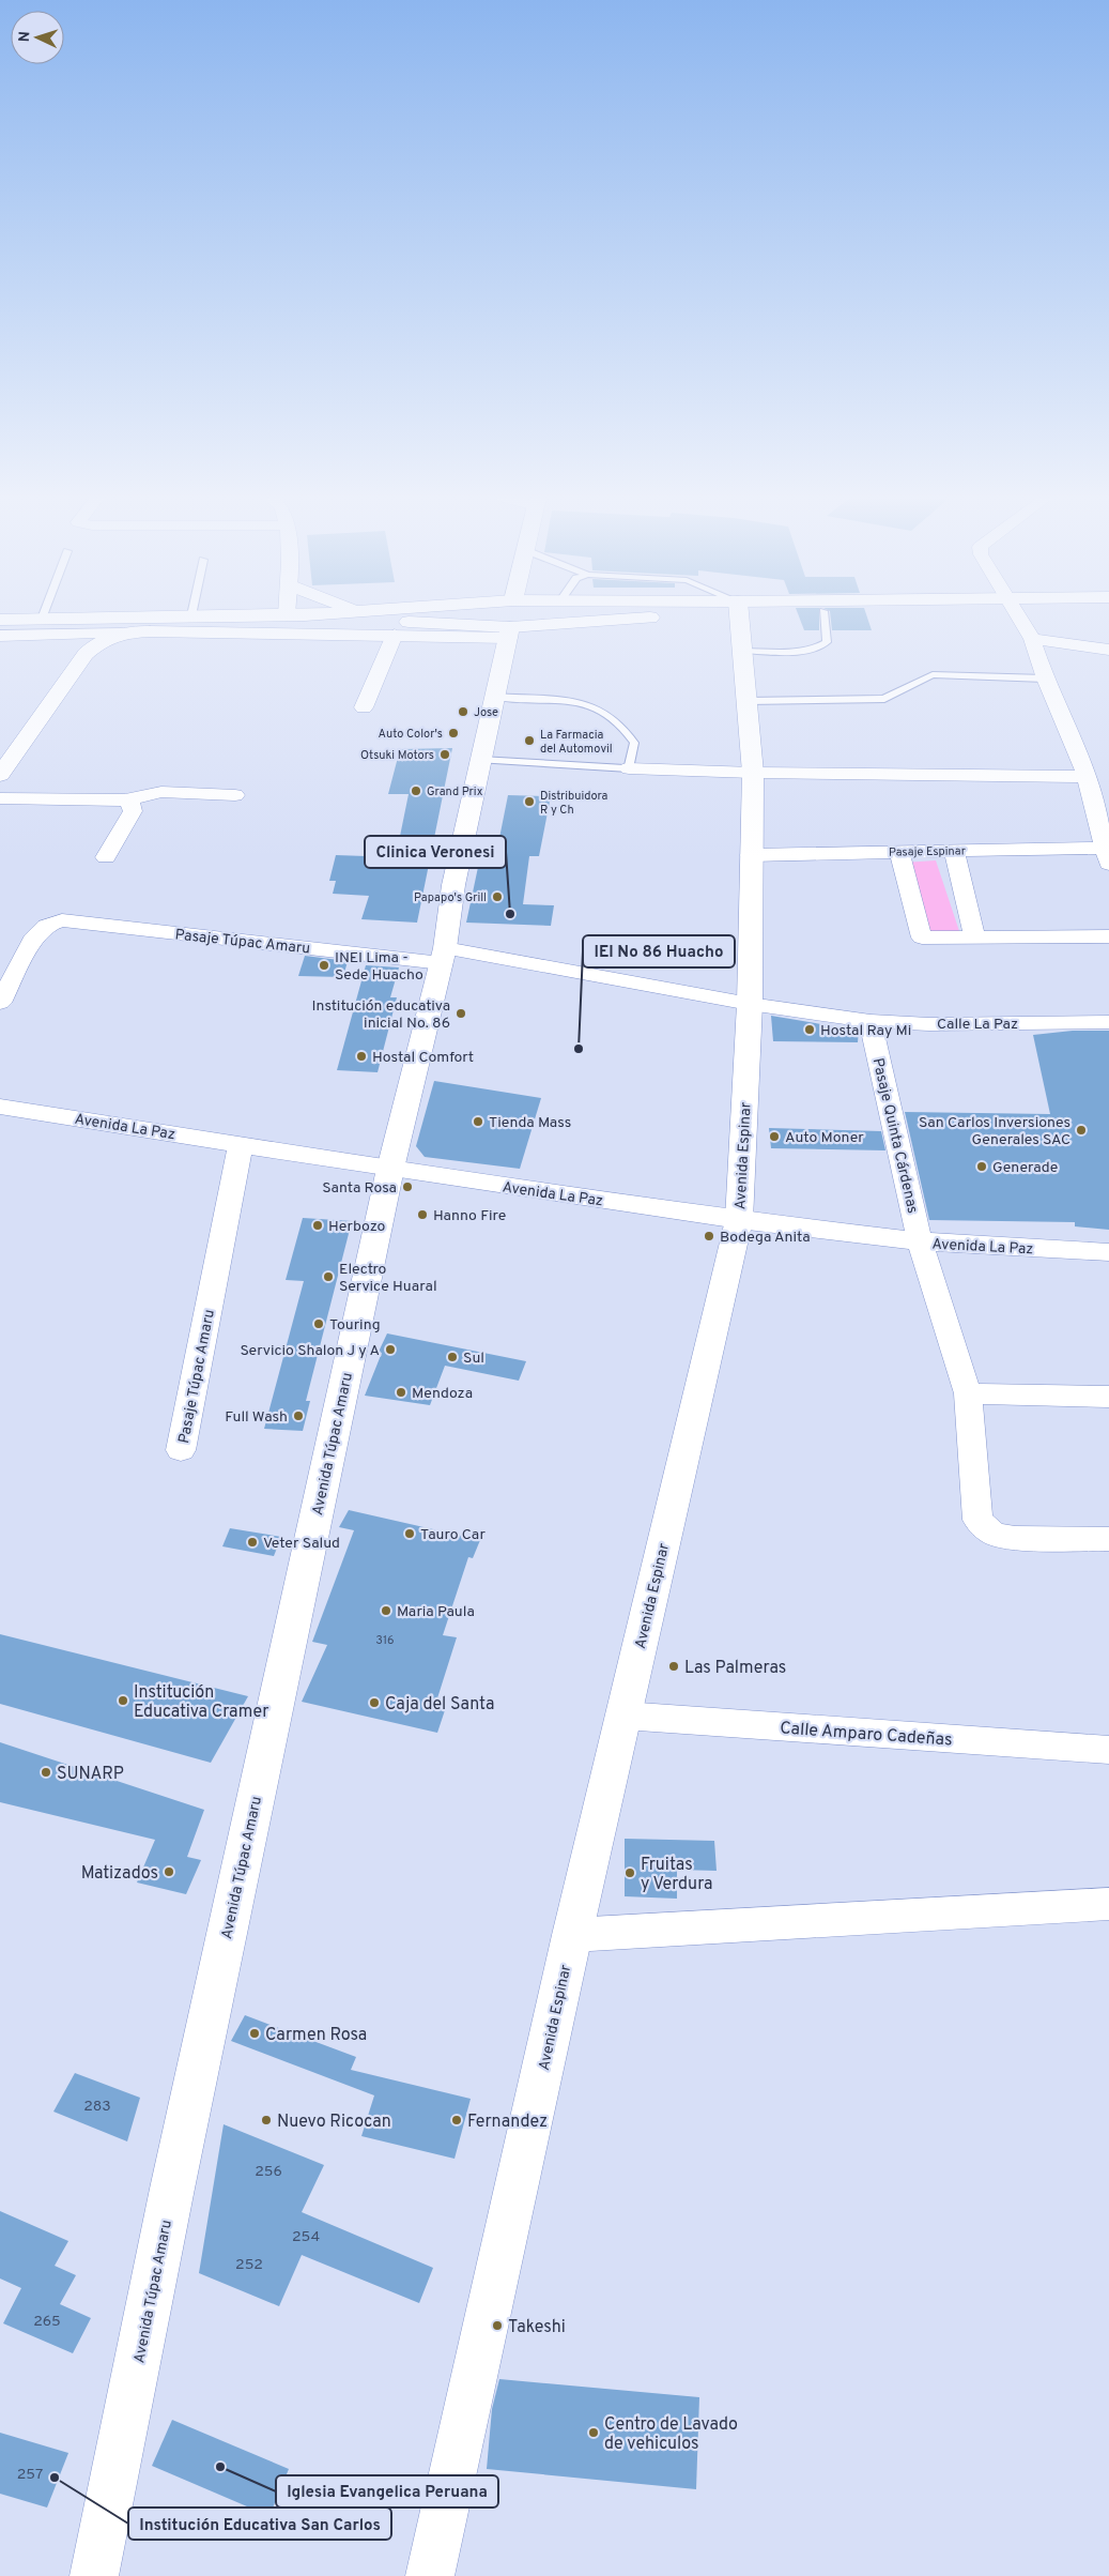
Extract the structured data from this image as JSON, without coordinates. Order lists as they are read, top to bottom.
{
  "streets": {
    "main road": ["Avenida Espinar", "Avenida Túpac Amaru"],
    "street": [
      "Pasaje Espinar",
      "Pasaje Túpac Amaru",
      "Calle La Paz",
      "Avenida La Paz",
      "Pasaje Quinta Cárdenas",
      "Calle Amparo Cadeñas"
    ]
  },
  "crossings": [
    ["Pasaje Espinar", "Avenida Espinar"],
    ["Pasaje Túpac Amaru", "Calle La Paz"],
    ["Pasaje Túpac Amaru", "Avenida La Paz"],
    ["Pasaje Túpac Amaru", "Avenida Espinar"],
    ["Pasaje Túpac Amaru", "Avenida Túpac Amaru"],
    ["Calle La Paz", "Pasaje Quinta Cárdenas"],
    ["Calle La Paz", "Avenida Espinar"],
    ["Avenida La Paz", "Pasaje Quinta Cárdenas"],
    ["Avenida La Paz", "Avenida Espinar"],
    ["Avenida La Paz", "Avenida Túpac Amaru"],
    ["Avenida Espinar", "Calle Amparo Cadeñas"]
  ],
  "places": [
    "Jose",
    "Auto Color's",
    "La Farmacia del Automovil",
    "Otsuki Motors",
    "Grand Prix",
    "Distribuidora R y Ch",
    "Papapo's Grill",
    "Clinica Veronesi",
    "INEI Lima - Sede Huacho",
    "Institución educativa inicial No. 86",
    "Hostal Ray Mi",
    "IEI No 86 Huacho",
    "Hostal Comfort",
    "Tienda Mass",
    "San Carlos Inversiones Generales SAC",
    "Auto Moner",
    "Generade",
    "Santa Rosa",
    "Hanno Fire",
    "Herbozo",
    "Bodega Anita",
    "Electro Service Huaral",
    "Touring",
    "Servicio Shalon J y A",
    "Sul",
    "Mendoza",
    "Full Wash",
    "Tauro Car",
    "Veter Salud",
    "Maria Paula",
    "Las Palmeras",
    "Institución Educativa Cramer",
    "Caja del Santa",
    "SUNARP",
    "Matizados",
    "Fruitas y Verdura",
    "Carmen Rosa",
    "Nuevo Ricocan",
    "Fernandez",
    "Takeshi",
    "Centro de Lavado de vehiculos",
    "Iglesia Evangelica Peruana",
    "Institución Educativa San Carlos"
  ],
  "house_numbers": [
    "316",
    "283",
    "256",
    "254",
    "252",
    "265",
    "257"
  ],
  "north": "left"
}
